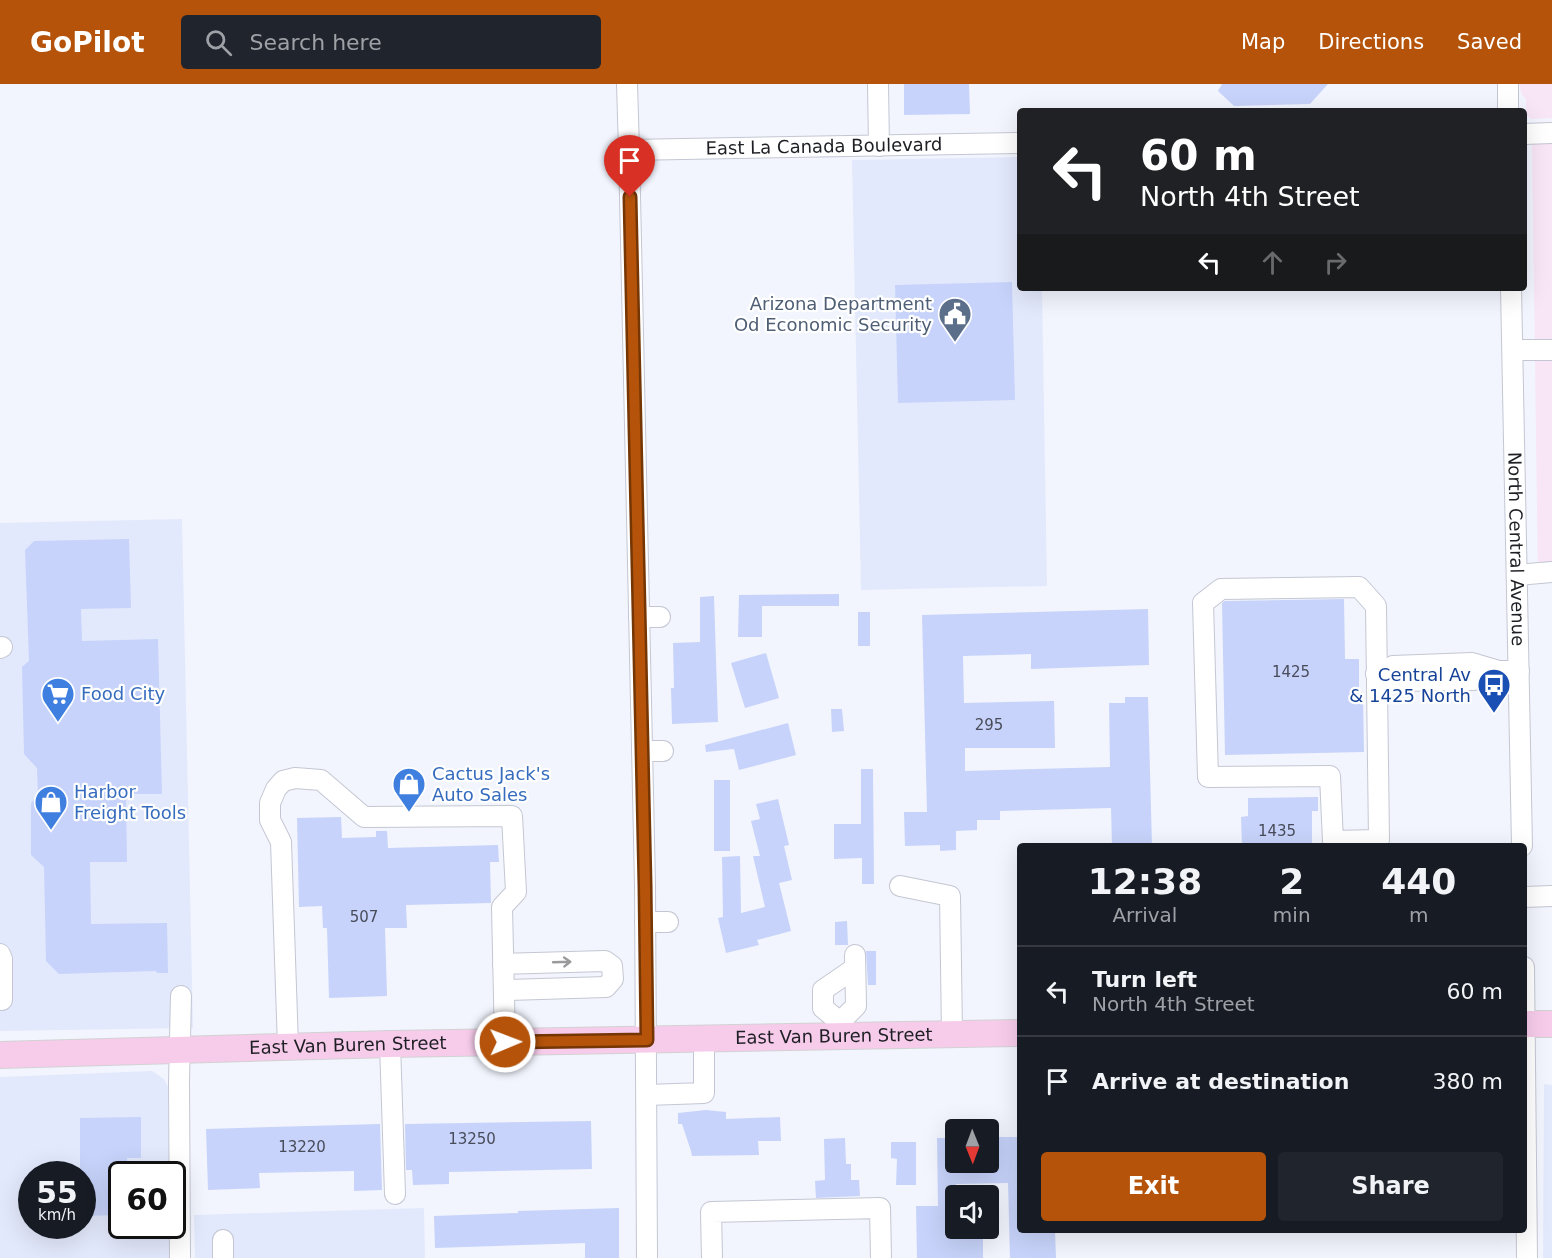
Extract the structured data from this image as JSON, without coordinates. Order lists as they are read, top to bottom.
{
  "streets": {
    "main road": ["East Van Buren Street"],
    "street": ["East La Canada Boulevard", "North Central Avenue"]
  },
  "places": {
    "public building": ["Arizona Department Od Economic Security"],
    "bus stop": ["Central Av & 1425 North"],
    "supermarket": ["Food City"],
    "shop": ["Cactus Jack's Auto Sales", "Harbor Freight Tools"]
  },
  "house_numbers": [
    "1425",
    "295",
    "1435",
    "507",
    "13250",
    "13220"
  ],
  "north": "bottom",
  "page": {
    "header": "GoPilot",
    "search": "Search here",
    "nav": ["Map", "Directions", "Saved"],
    "turn": ["60 m", "North 4th Street"],
    "eta": [
      "12:38",
      "Arrival",
      "2",
      "min",
      "440",
      "m"
    ],
    "list": [
      {
        "name": "Turn left",
        "note": "North 4th Street",
        "value": "60 m"
      },
      {
        "name": "Arrive at destination",
        "value": "380 m"
      }
    ],
    "buttons": ["Exit", "Share"],
    "speed": "55 km/h",
    "limit": "60"
  }
}
